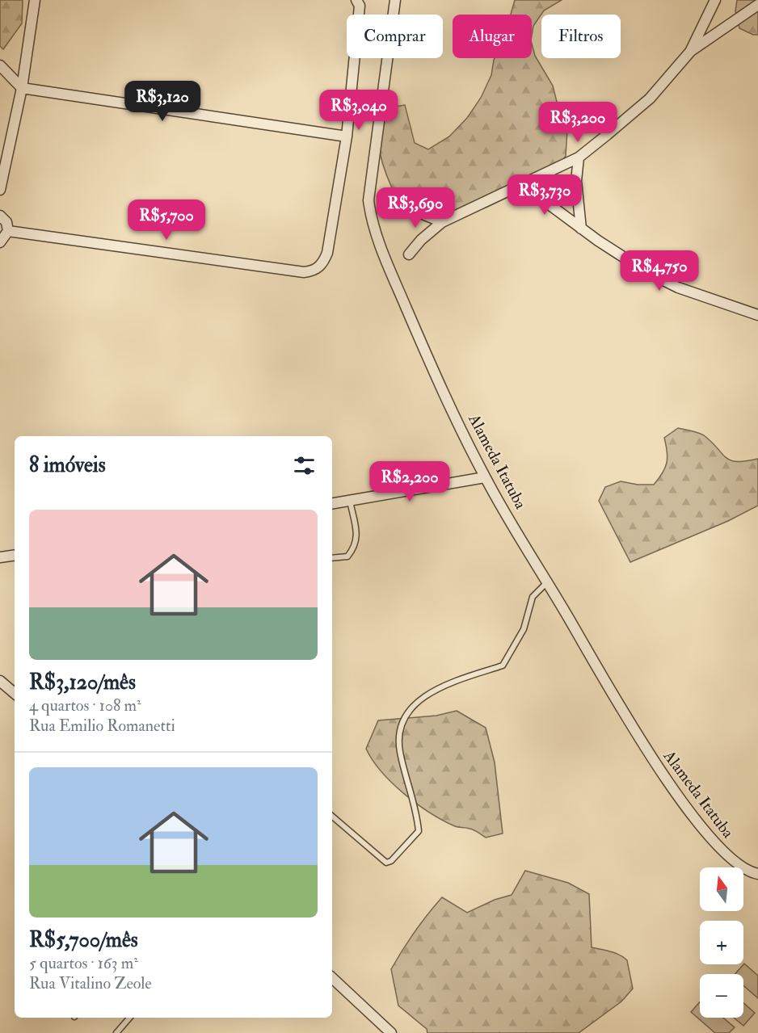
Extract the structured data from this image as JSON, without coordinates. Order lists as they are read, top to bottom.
{
  "streets": {
    "street": ["Alameda Itatuba"]
  },
  "north": "top",
  "page": {
    "chip": ["Comprar", "Alugar", "Filtros"],
    "price": [
      "R$3,120",
      "R$3,040",
      "R$3,200",
      "R$3,730",
      "R$3,690",
      "R$5,700",
      "R$4,750",
      "R$2,200"
    ],
    "heading": "8 imóveis",
    "list": [
      {
        "name": "R$3,120/mês",
        "note": "4 quartos · 108 m² · Rua Emilio Romanetti"
      },
      {
        "name": "R$5,700/mês",
        "note": "5 quartos · 163 m² · Rua Vitalino Zeole"
      }
    ],
    "map_buttons": ["+", "−"]
  }
}
